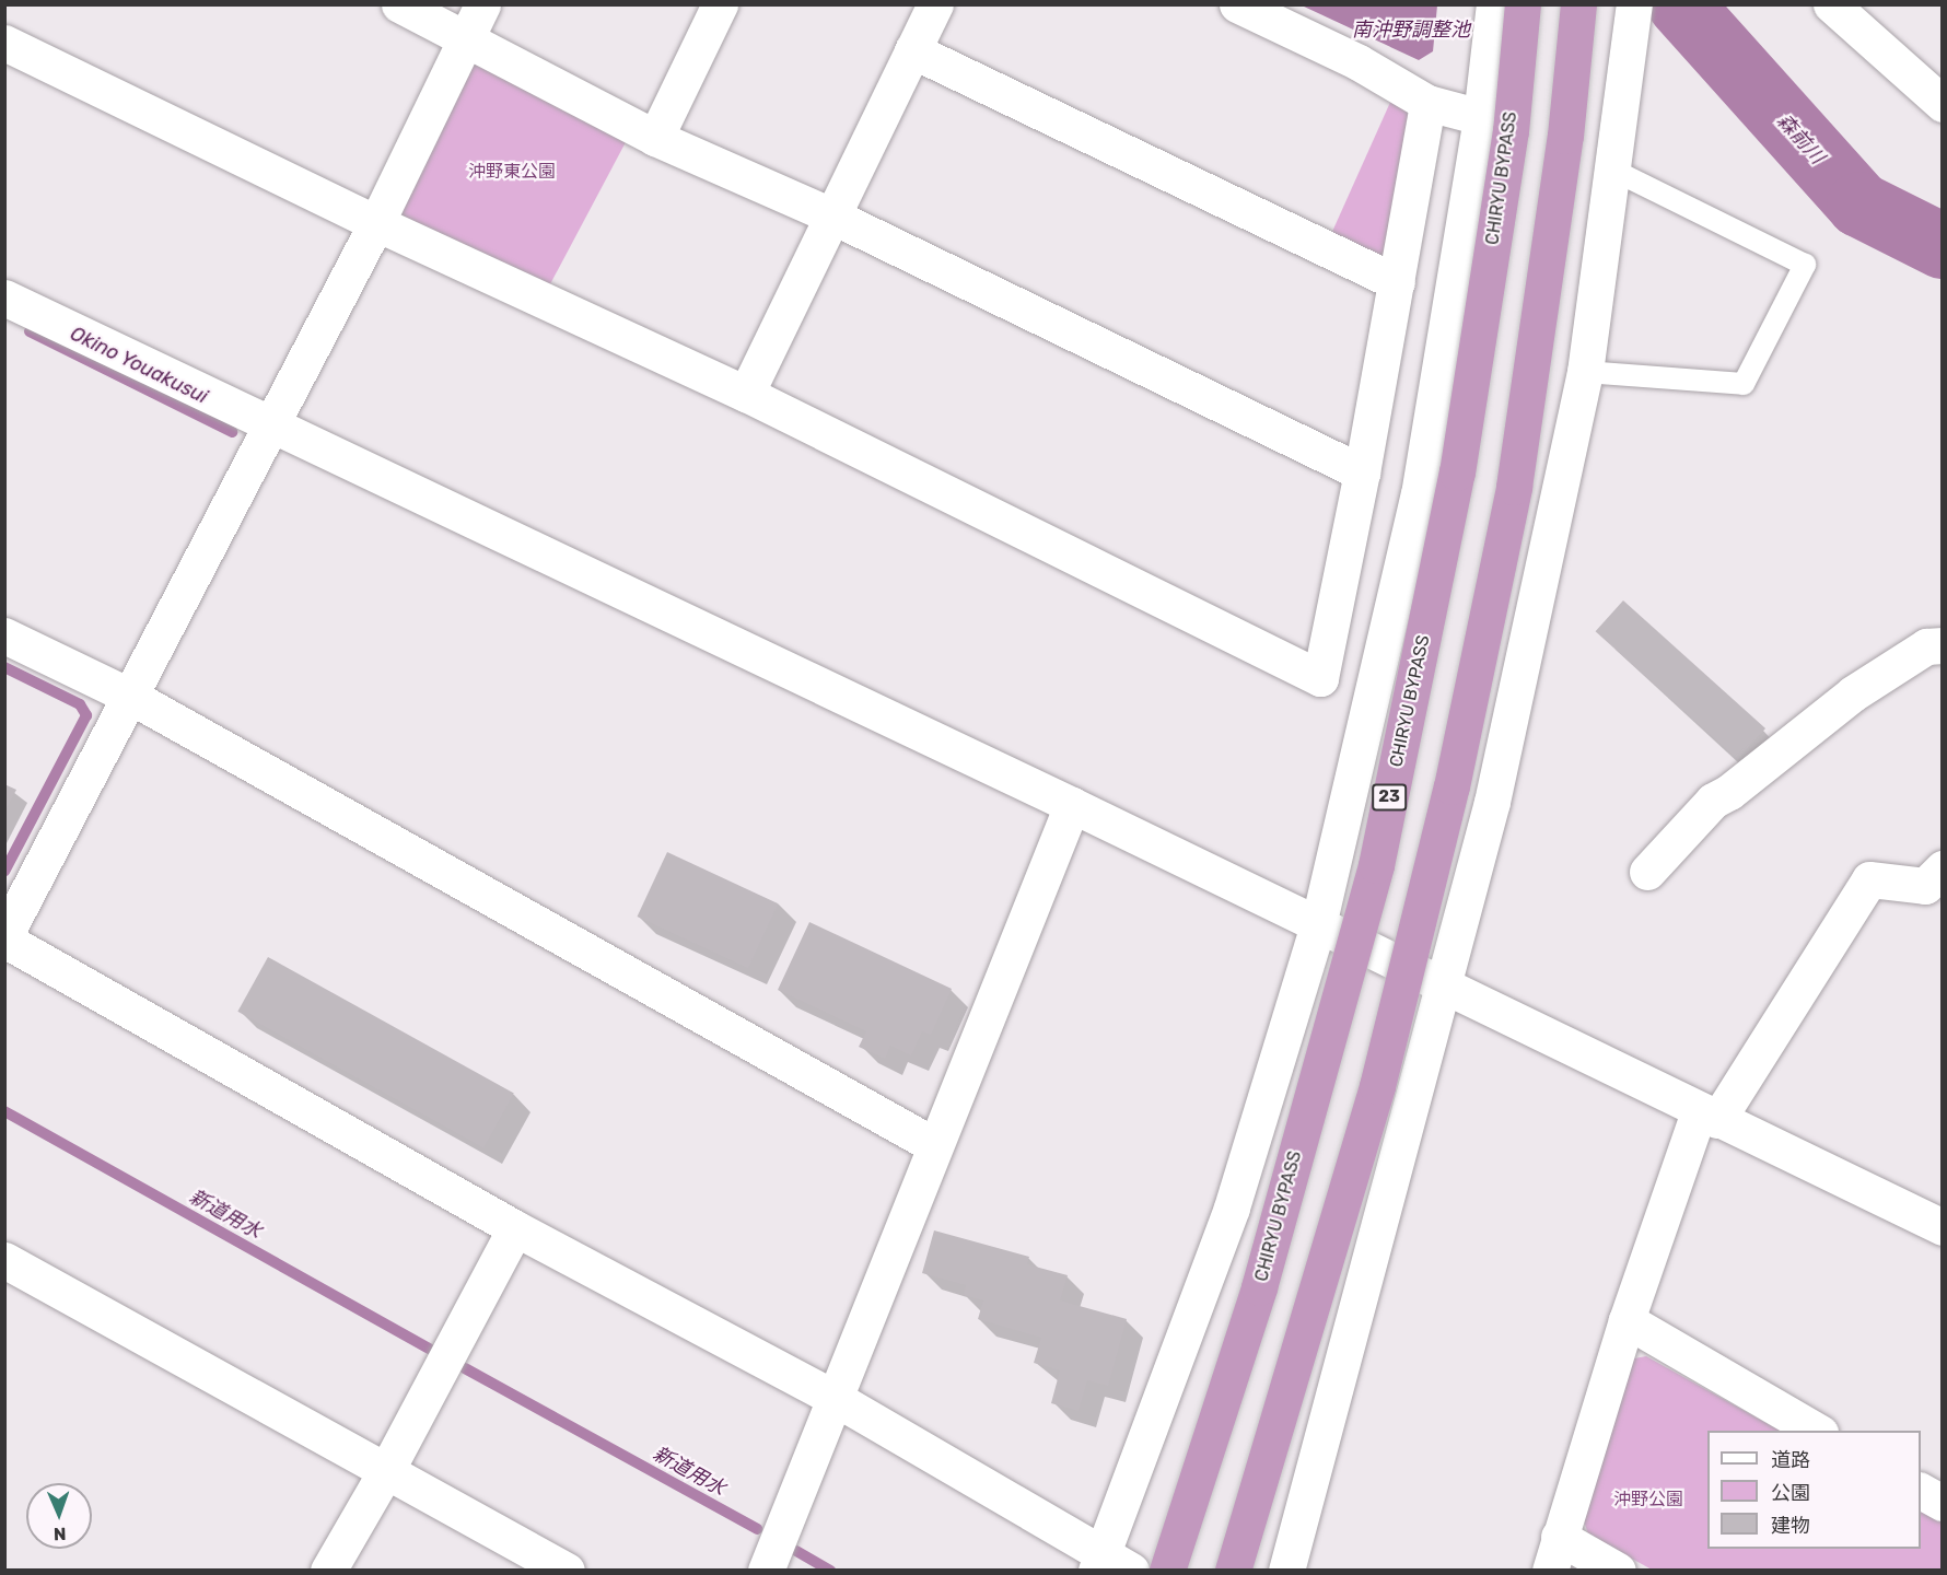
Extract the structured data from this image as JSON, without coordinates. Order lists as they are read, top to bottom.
{
  "streets": {
    "highway": ["CHIRYU BYPASS", "23"]
  },
  "water": [
    "南沖野調整池",
    "森前川",
    "Okino Youakusui",
    "新道用水"
  ],
  "parks": ["沖野東公園", "沖野公園"],
  "legend": ["道路", "公園", "建物"],
  "north": "bottom"
}
